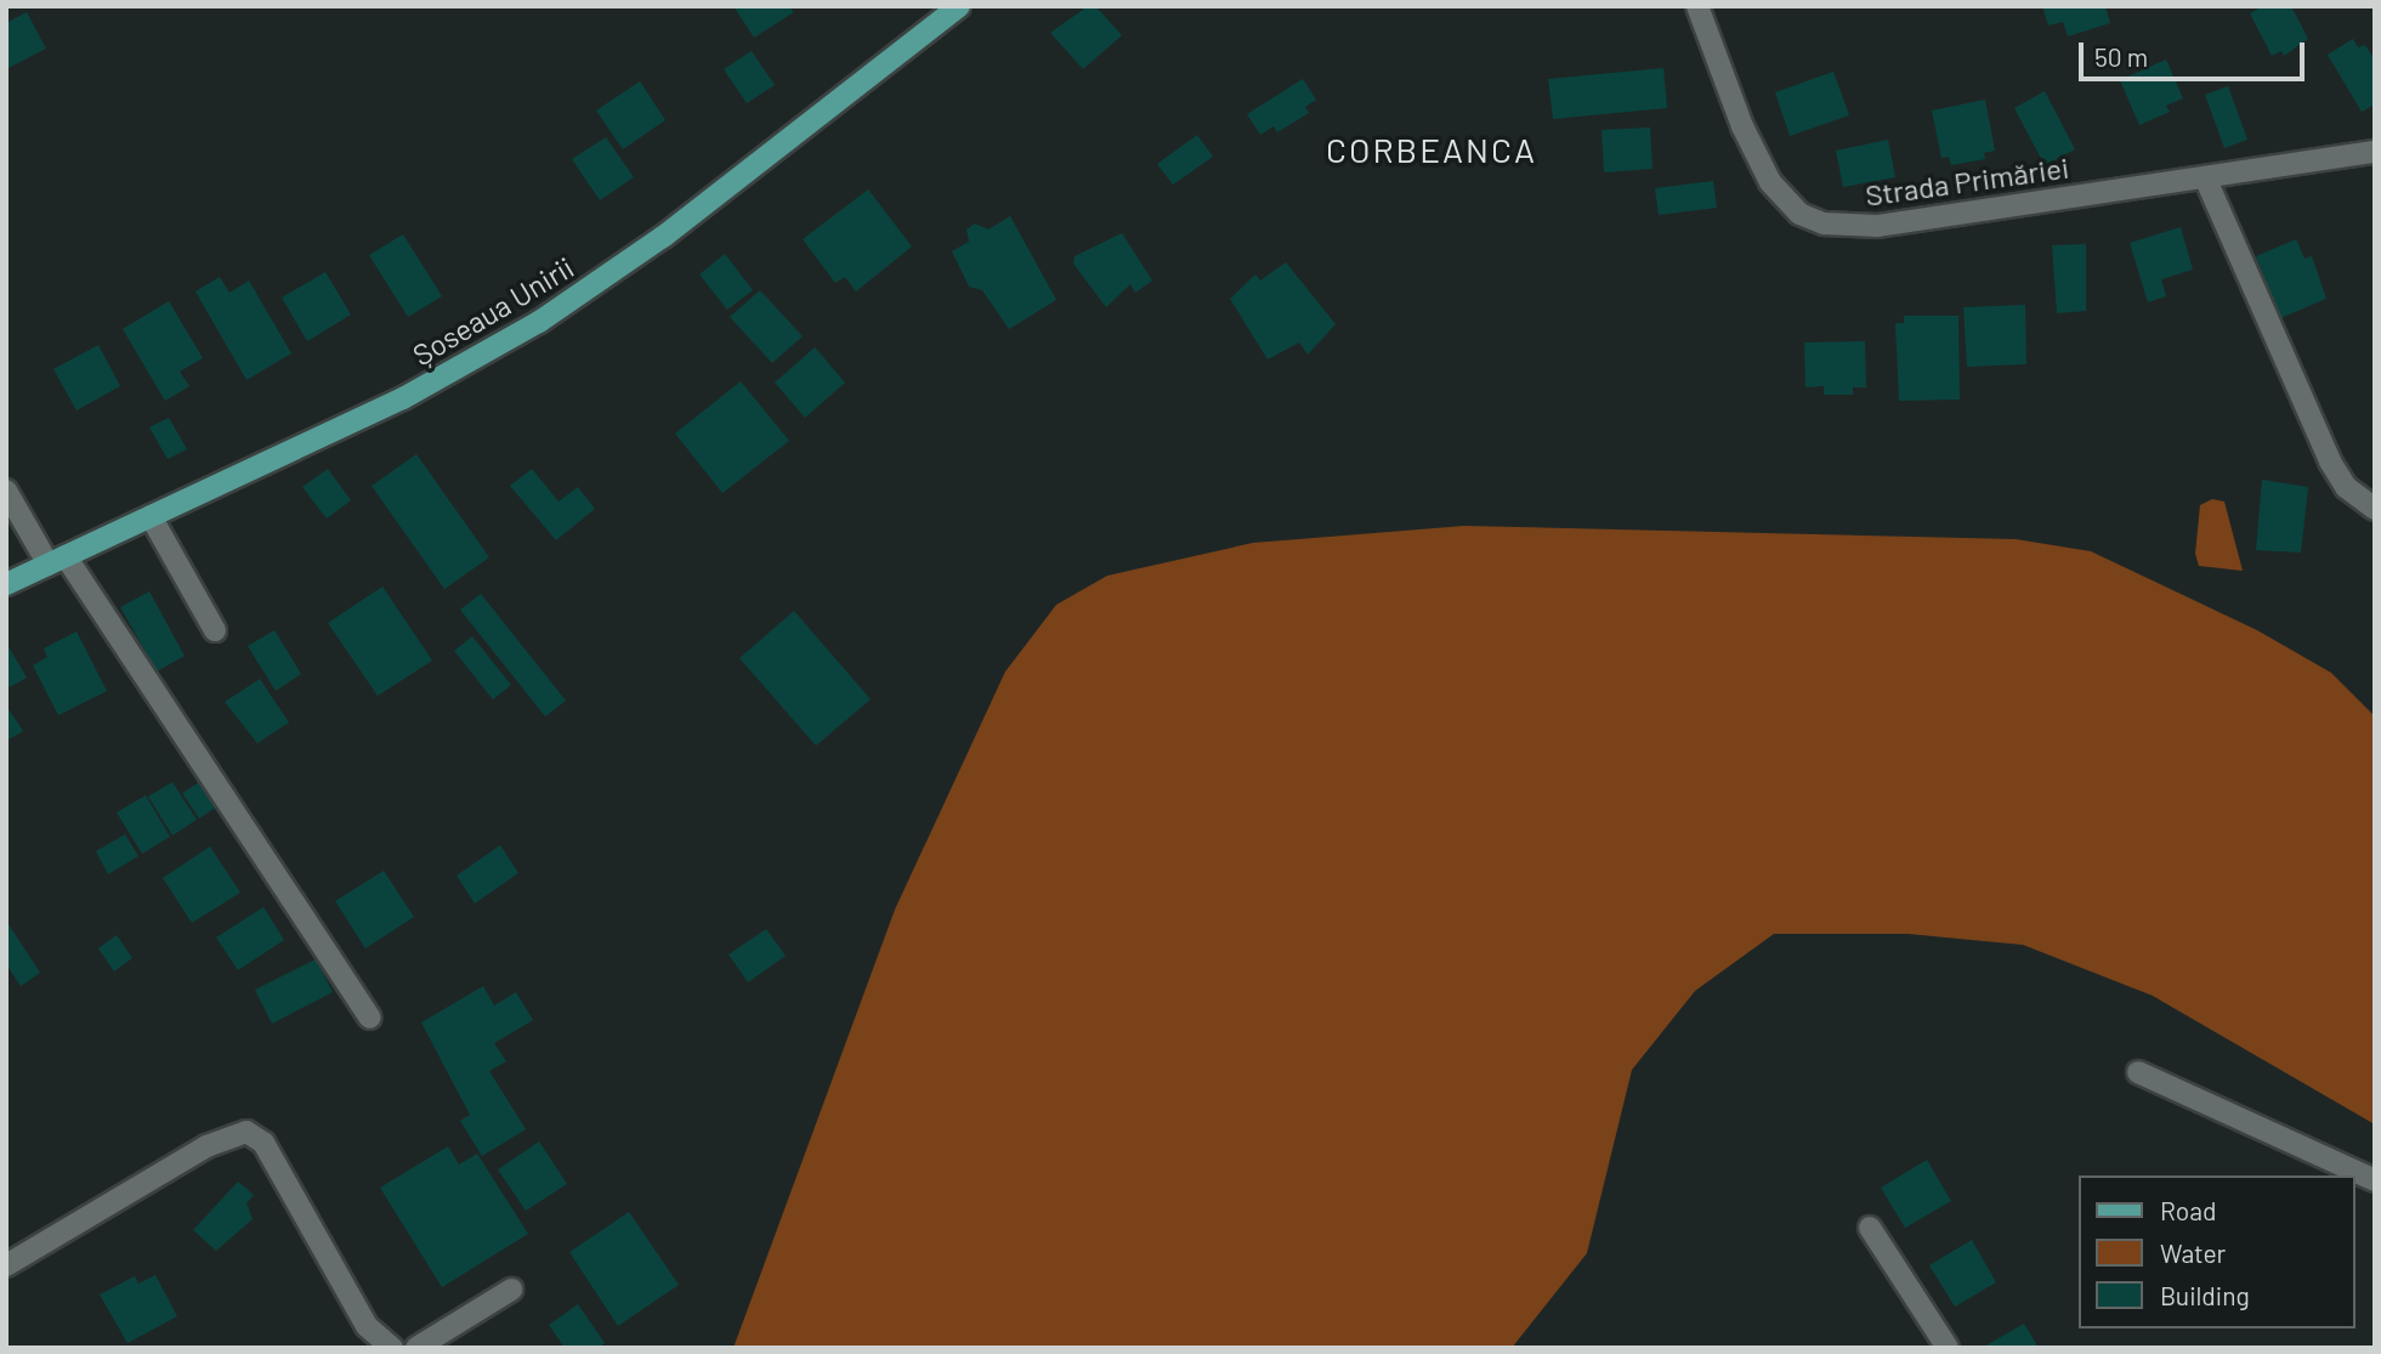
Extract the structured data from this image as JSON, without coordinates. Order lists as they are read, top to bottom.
{
  "streets": {
    "main road": ["Șoseaua Unirii"],
    "street": ["Strada Primăriei"]
  },
  "districts": ["CORBEANCA"],
  "legend": ["Road", "Water", "Building"],
  "scale_bar": "50 m"
}
